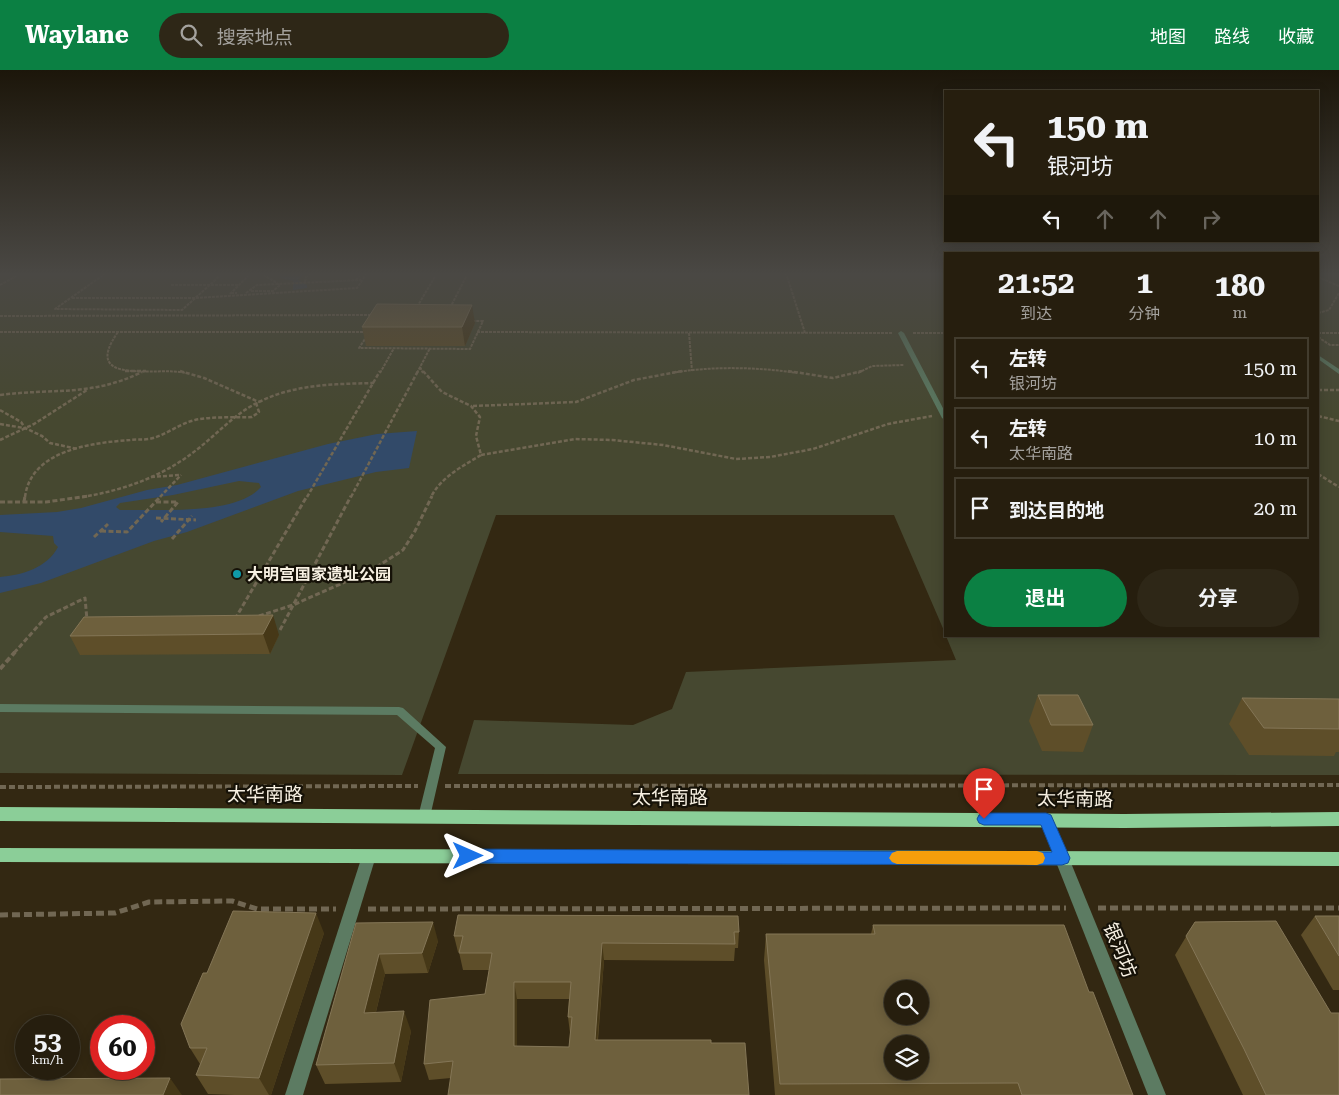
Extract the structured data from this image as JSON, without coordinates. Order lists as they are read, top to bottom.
{
  "streets": {
    "main road": ["太华南路"],
    "street": ["银河坊"]
  },
  "crossings": [
    ["太华南路", "银河坊"]
  ],
  "places": ["大明宫国家遗址公园"],
  "page": {
    "header": "Waylane",
    "search": "搜索地点",
    "nav": ["地图", "路线", "收藏"],
    "turn": ["150 m", "银河坊"],
    "eta": [
      "21:52",
      "到达",
      "1",
      "分钟",
      "180",
      "m"
    ],
    "list": [
      {
        "name": "左转",
        "note": "银河坊",
        "value": "150 m"
      },
      {
        "name": "左转",
        "note": "太华南路",
        "value": "10 m"
      },
      {
        "name": "到达目的地",
        "value": "20 m"
      }
    ],
    "buttons": ["退出", "分享"],
    "speed": "53 km/h",
    "limit": "60"
  }
}
